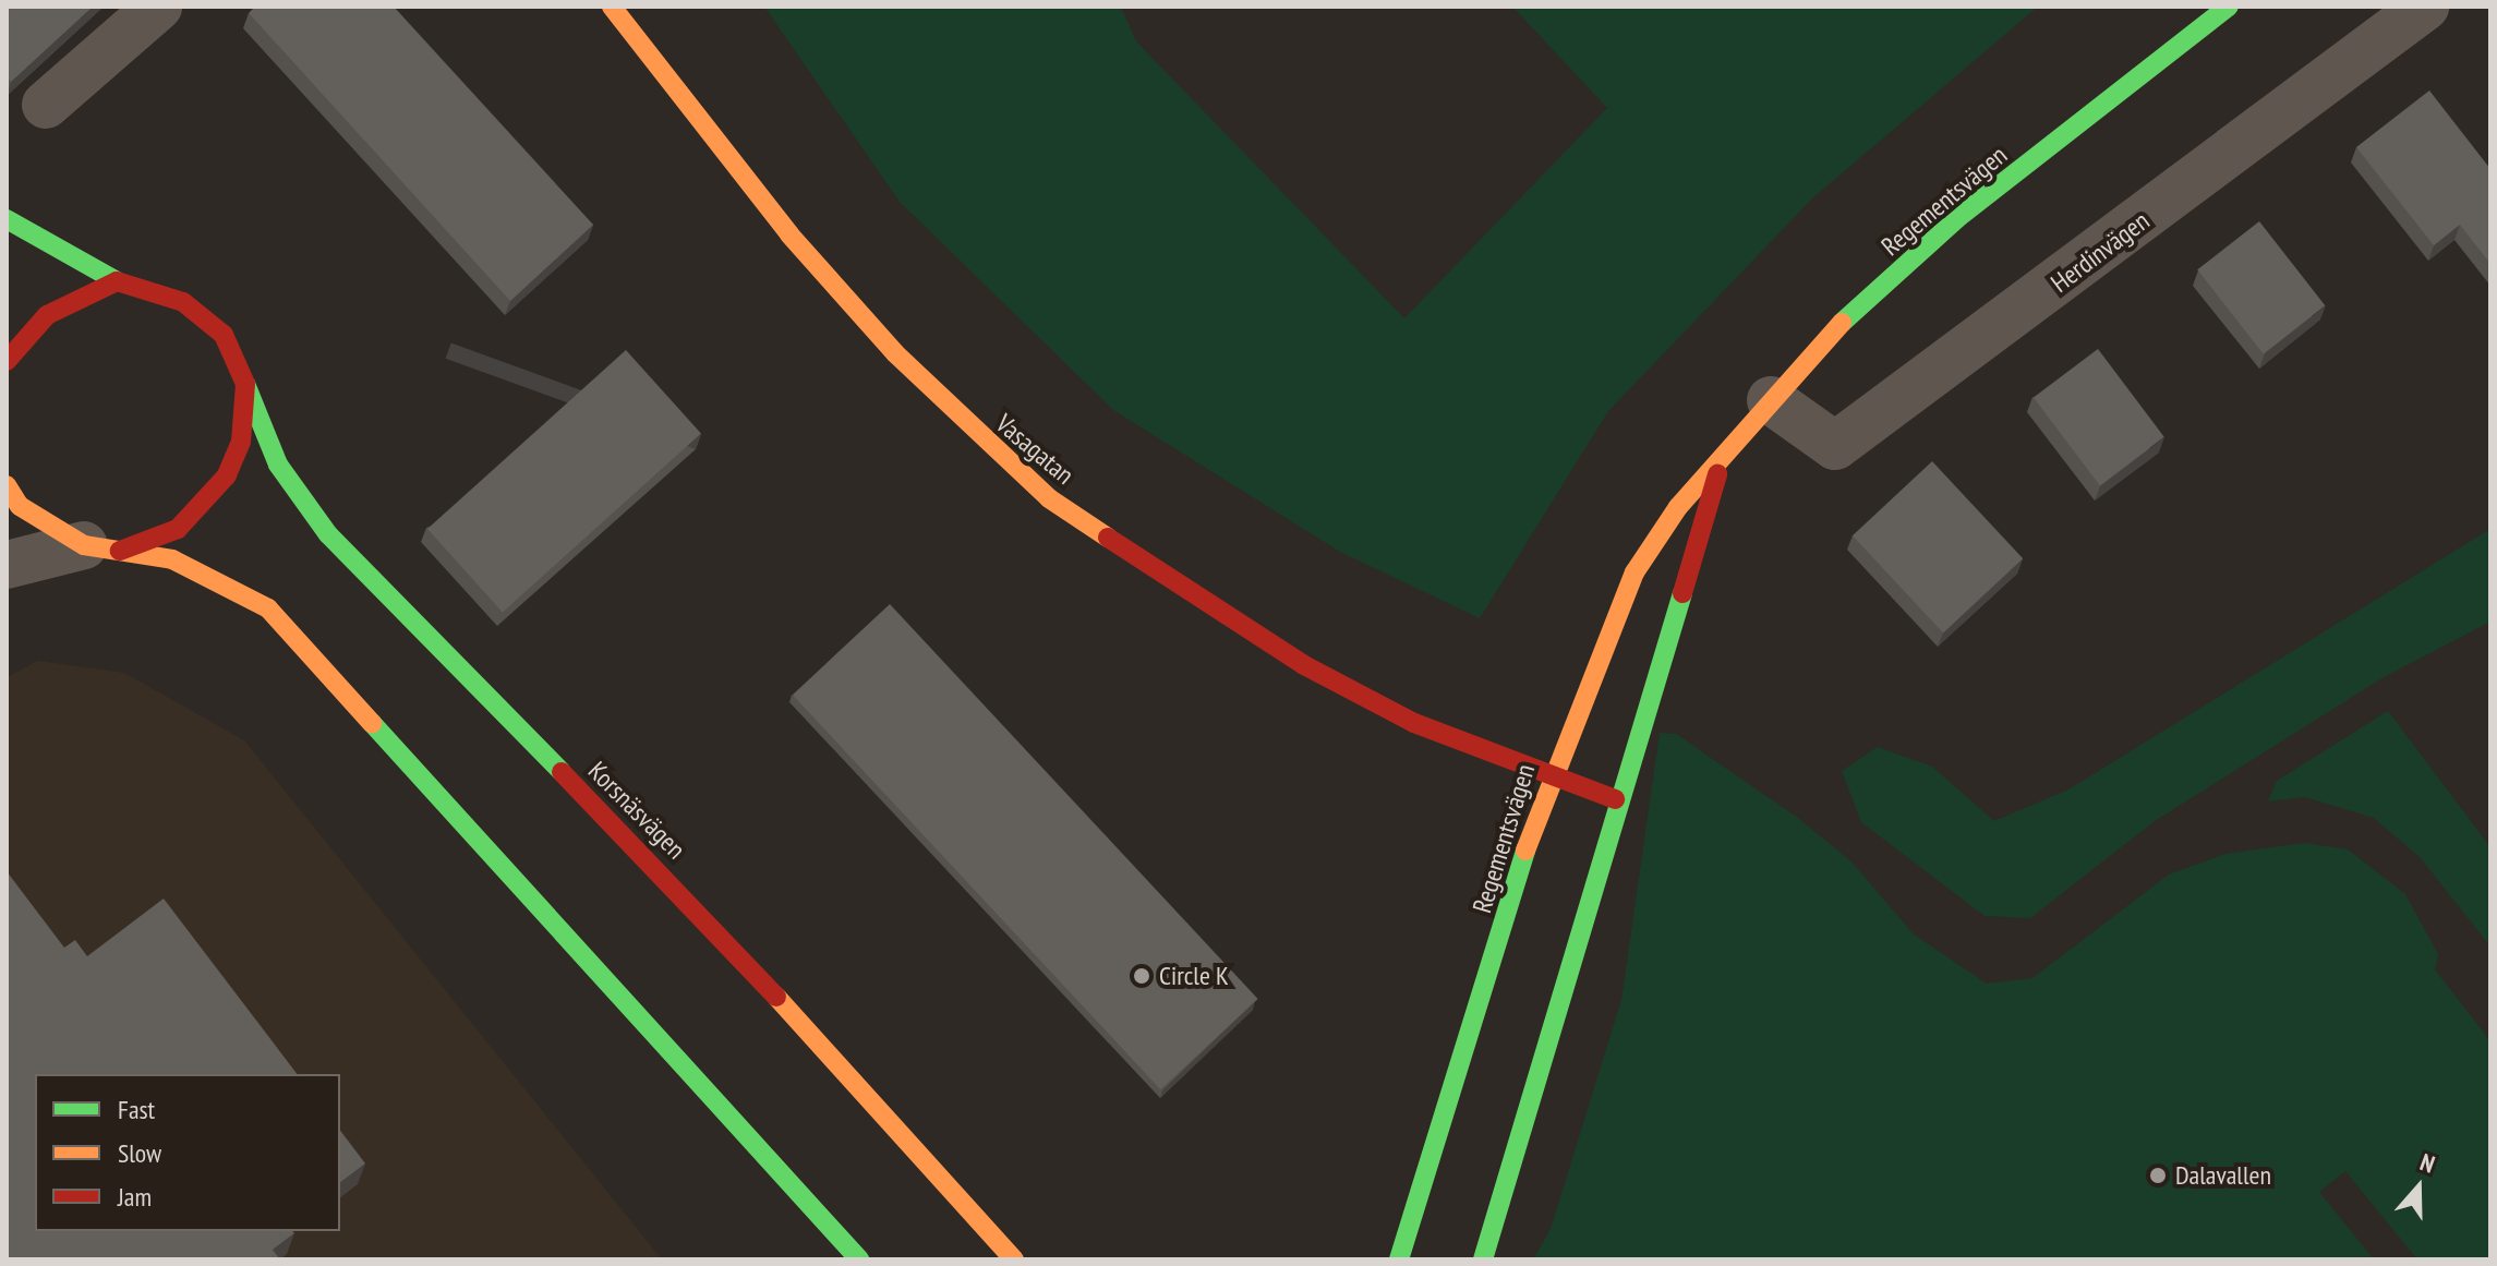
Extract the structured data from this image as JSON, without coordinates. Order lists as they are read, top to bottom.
{
  "streets": {
    "street": [
      "Regementsvägen",
      "Herdinvägen",
      "Vasagatan",
      "Korsnäsvägen"
    ]
  },
  "crossings": [
    ["Regementsvägen", "Herdinvägen"],
    ["Regementsvägen", "Vasagatan"]
  ],
  "places": ["Circle K", "Dalavallen"],
  "legend": ["Fast", "Slow", "Jam"],
  "north": "top"
}
